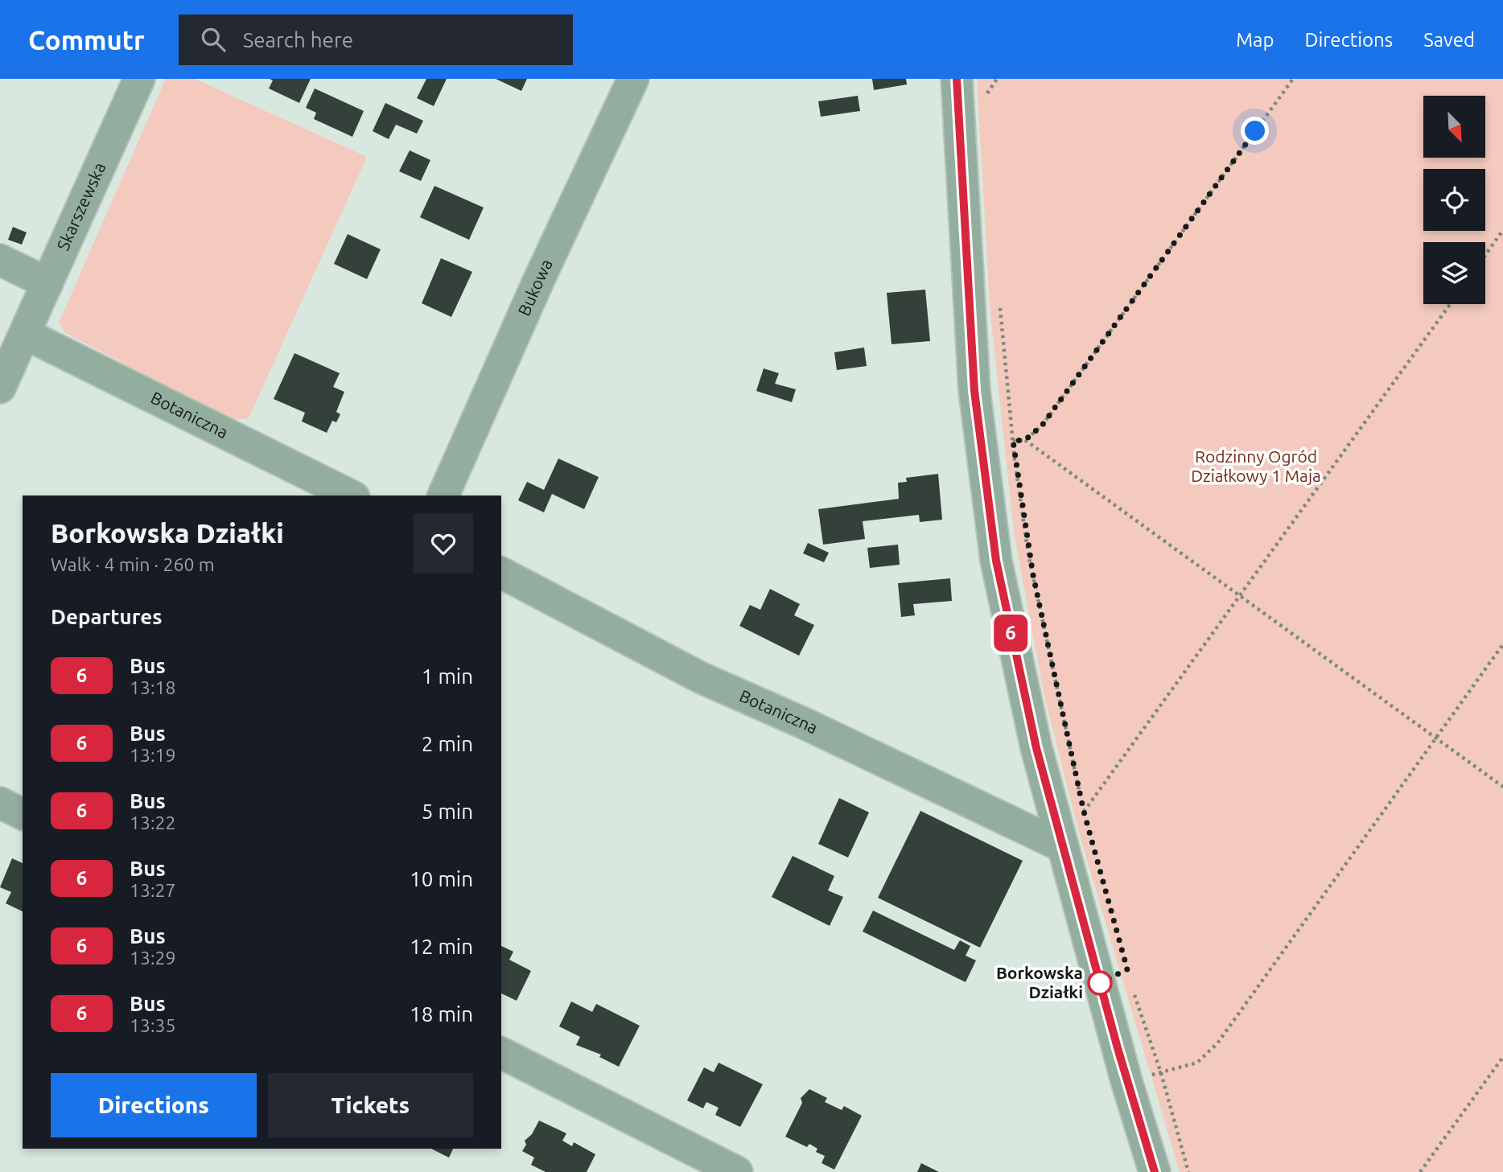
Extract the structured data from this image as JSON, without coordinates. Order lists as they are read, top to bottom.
{
  "streets": {
    "street": ["Skarszewska", "Bukowa", "Botaniczna"]
  },
  "crossings": [
    ["Skarszewska", "Botaniczna"]
  ],
  "parks": ["Rodzinny Ogród Działkowy 1 Maja"],
  "places": ["Borkowska Działki"],
  "lines": ["bus line 6"],
  "north": "bottom right",
  "page": {
    "header": "Commutr",
    "search": "Search here",
    "nav": ["Map", "Directions", "Saved"],
    "on_map": "6",
    "heading": [
      ["Borkowska Działki", "Walk · 4 min · 260 m"],
      "Departures"
    ],
    "list": [
      {
        "mark": "6",
        "name": "Bus",
        "note": "13:18",
        "value": "1 min"
      },
      {
        "mark": "6",
        "name": "Bus",
        "note": "13:19",
        "value": "2 min"
      },
      {
        "mark": "6",
        "name": "Bus",
        "note": "13:22",
        "value": "5 min"
      },
      {
        "mark": "6",
        "name": "Bus",
        "note": "13:27",
        "value": "10 min"
      },
      {
        "mark": "6",
        "name": "Bus",
        "note": "13:29",
        "value": "12 min"
      },
      {
        "mark": "6",
        "name": "Bus",
        "note": "13:35",
        "value": "18 min"
      }
    ],
    "buttons": ["Directions", "Tickets"]
  }
}
